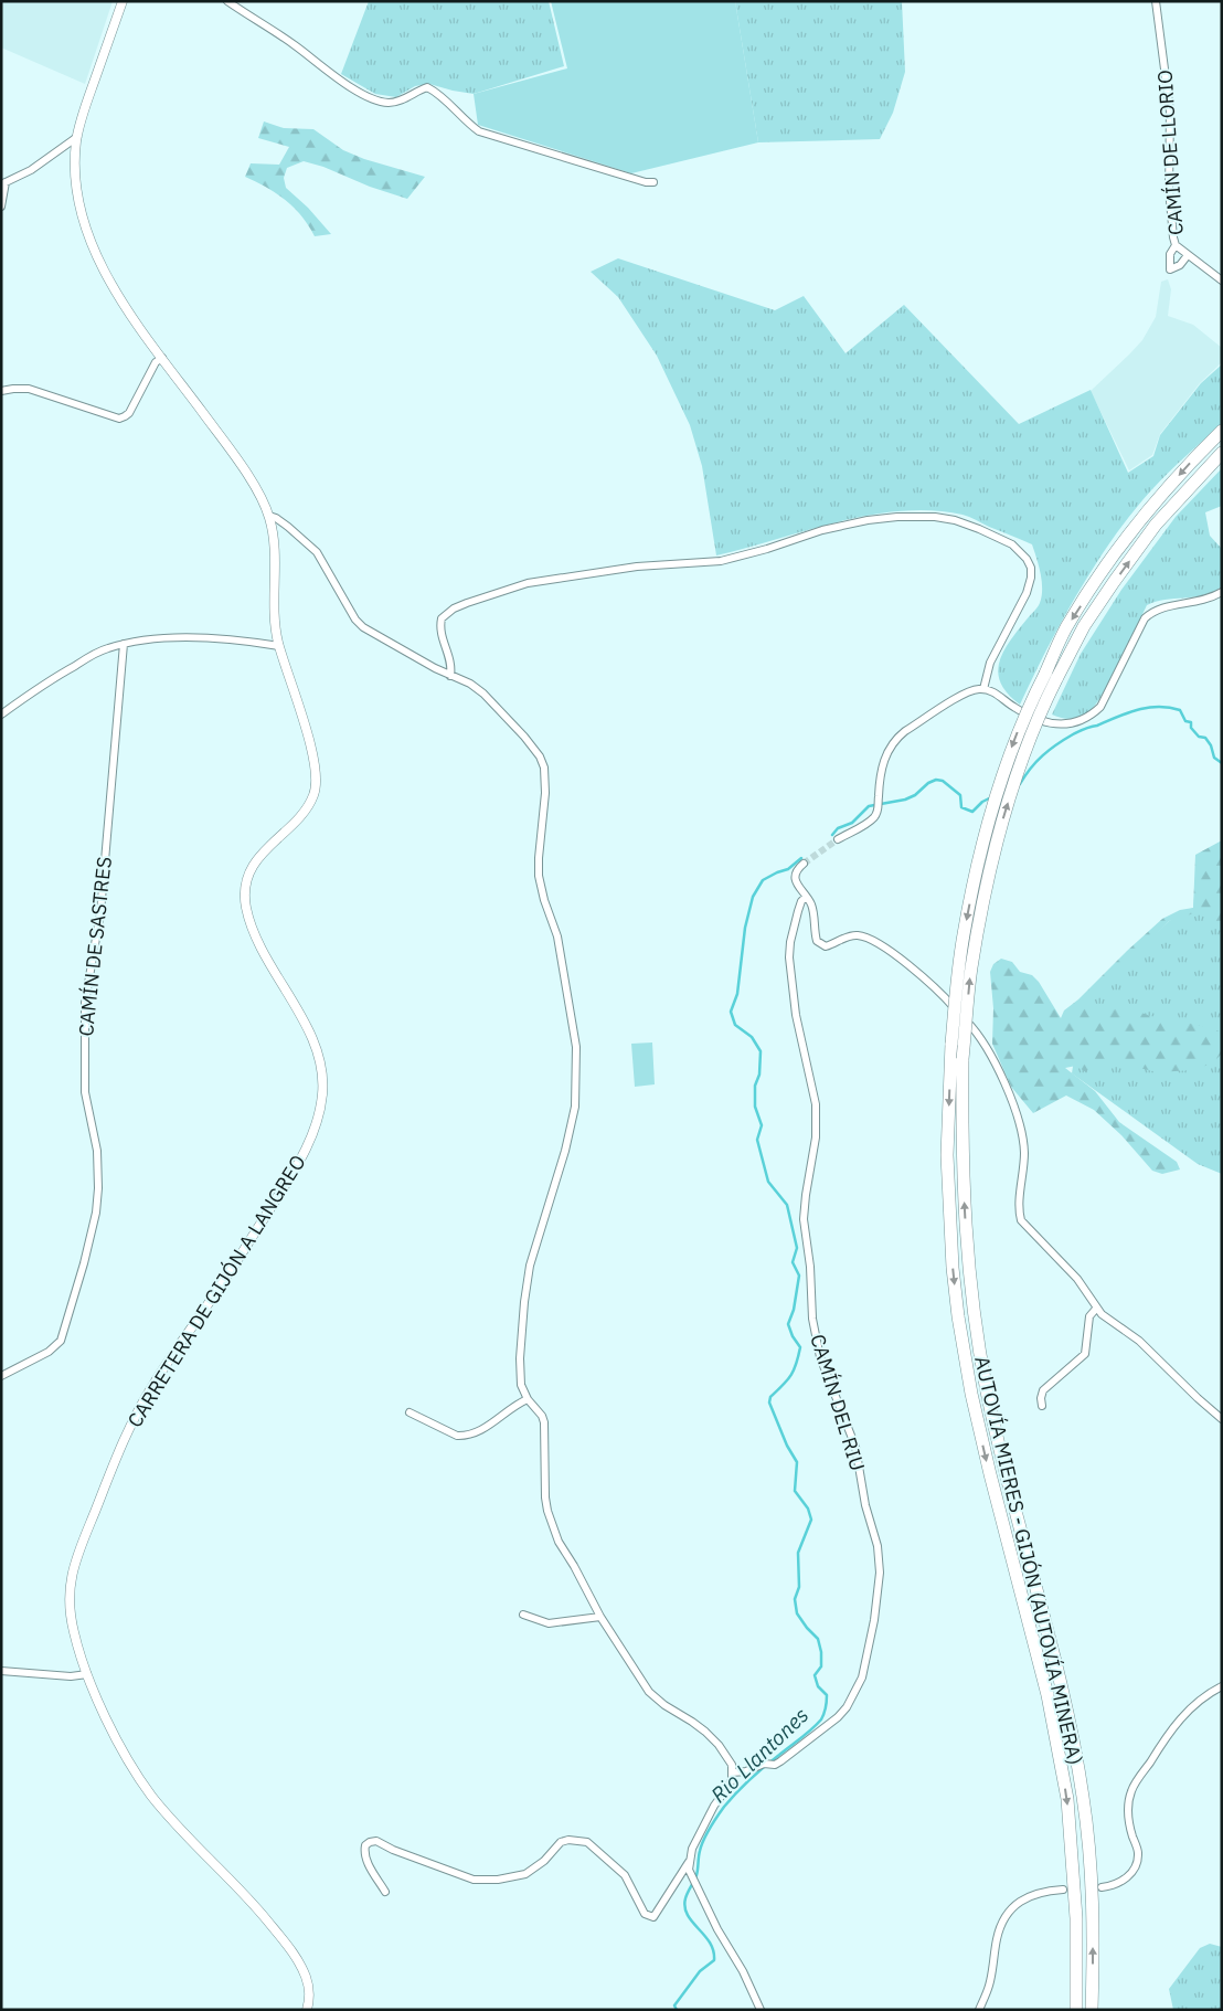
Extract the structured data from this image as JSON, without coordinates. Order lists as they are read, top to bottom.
{
  "streets": {
    "highway": ["AUTOVÍA MIERES - GIJÓN (AUTOVÍA MINERA)"],
    "street": [
      "CAMÍN DE LLORIO",
      "CAMÍN DE SASTRES",
      "CARRETERA DE GIJÓN A LANGREO",
      "CAMÍN DEL RIU"
    ]
  },
  "water": ["Rio Llantones"]
}
